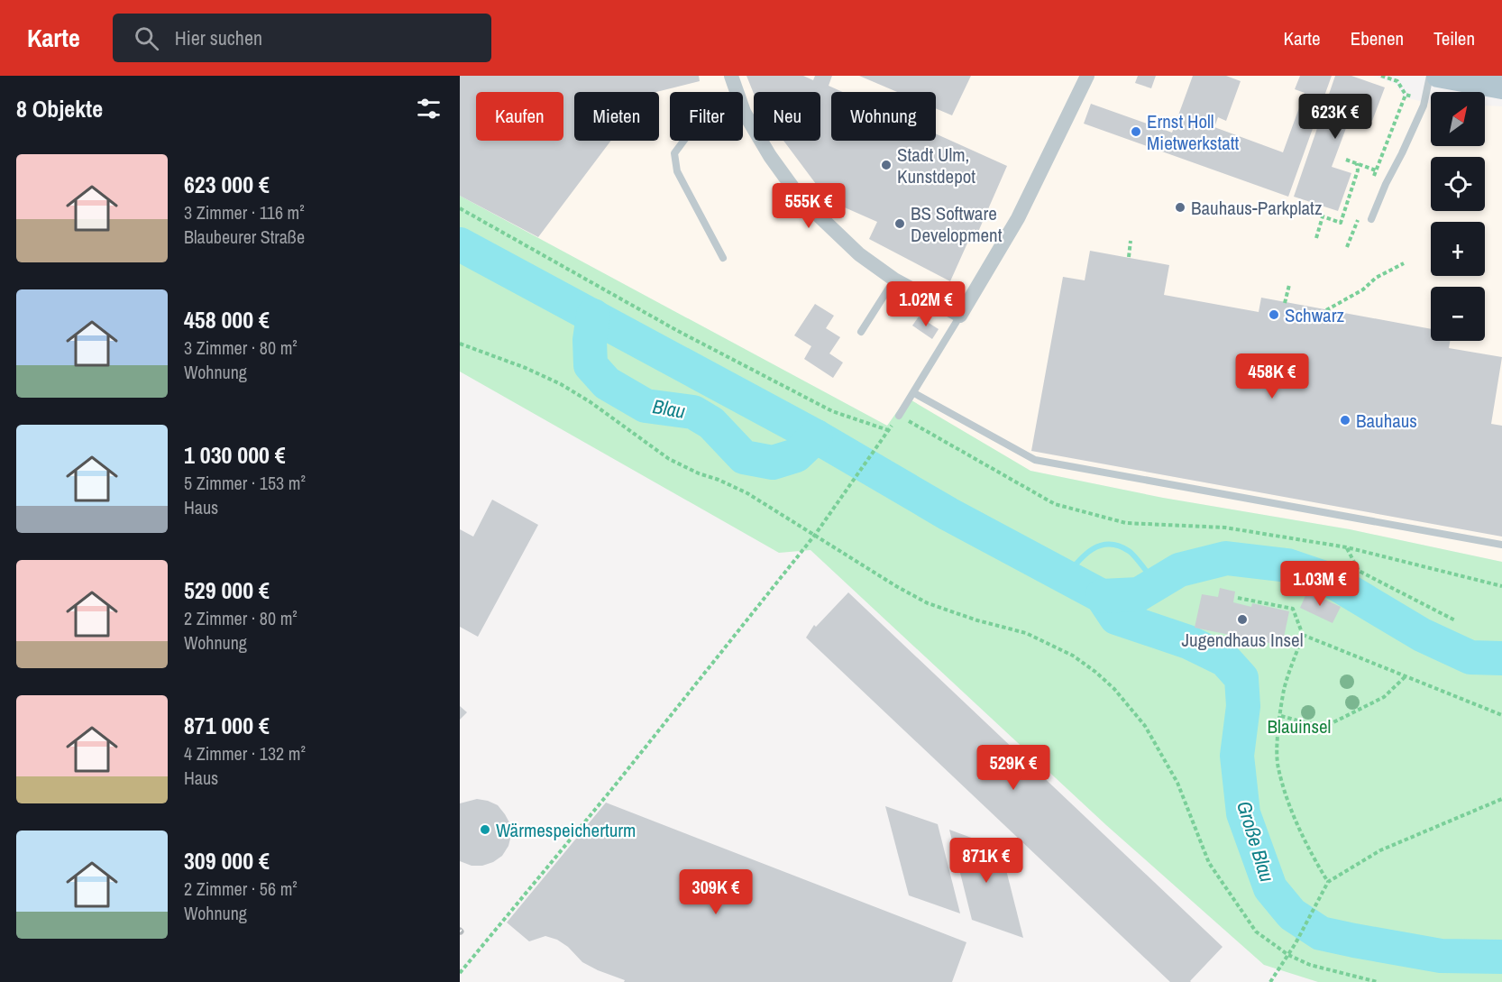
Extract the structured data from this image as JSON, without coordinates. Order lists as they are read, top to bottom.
{
  "water": ["Blau", "Große Blau"],
  "parks": ["Blauinsel"],
  "places": [
    "Ernst Holl Mietwerkstatt",
    "Stadt Ulm, Kunstdepot",
    "Bauhaus-Parkplatz",
    "BS Software Development",
    "Schwarz",
    "Bauhaus",
    "Jugendhaus Insel",
    "Wärmespeicherturm"
  ],
  "north": "top right",
  "page": {
    "header": "Karte",
    "search": "Hier suchen",
    "nav": ["Karte", "Ebenen", "Teilen"],
    "heading": "8 Objekte",
    "map_buttons": ["+", "−"],
    "chip": [
      "Kaufen",
      "Mieten",
      "Filter",
      "Neu",
      "Wohnung"
    ],
    "price": [
      "623K €",
      "555K €",
      "1.02M €",
      "458K €",
      "1.03M €",
      "529K €",
      "871K €",
      "309K €"
    ],
    "list": [
      {
        "name": "623 000 €",
        "note": "3 Zimmer · 116 m² · Blaubeurer Straße"
      },
      {
        "name": "458 000 €",
        "note": "3 Zimmer · 80 m² · Wohnung"
      },
      {
        "name": "1 030 000 €",
        "note": "5 Zimmer · 153 m² · Haus"
      },
      {
        "name": "529 000 €",
        "note": "2 Zimmer · 80 m² · Wohnung"
      },
      {
        "name": "871 000 €",
        "note": "4 Zimmer · 132 m² · Haus"
      },
      {
        "name": "309 000 €",
        "note": "2 Zimmer · 56 m² · Wohnung"
      }
    ]
  }
}
